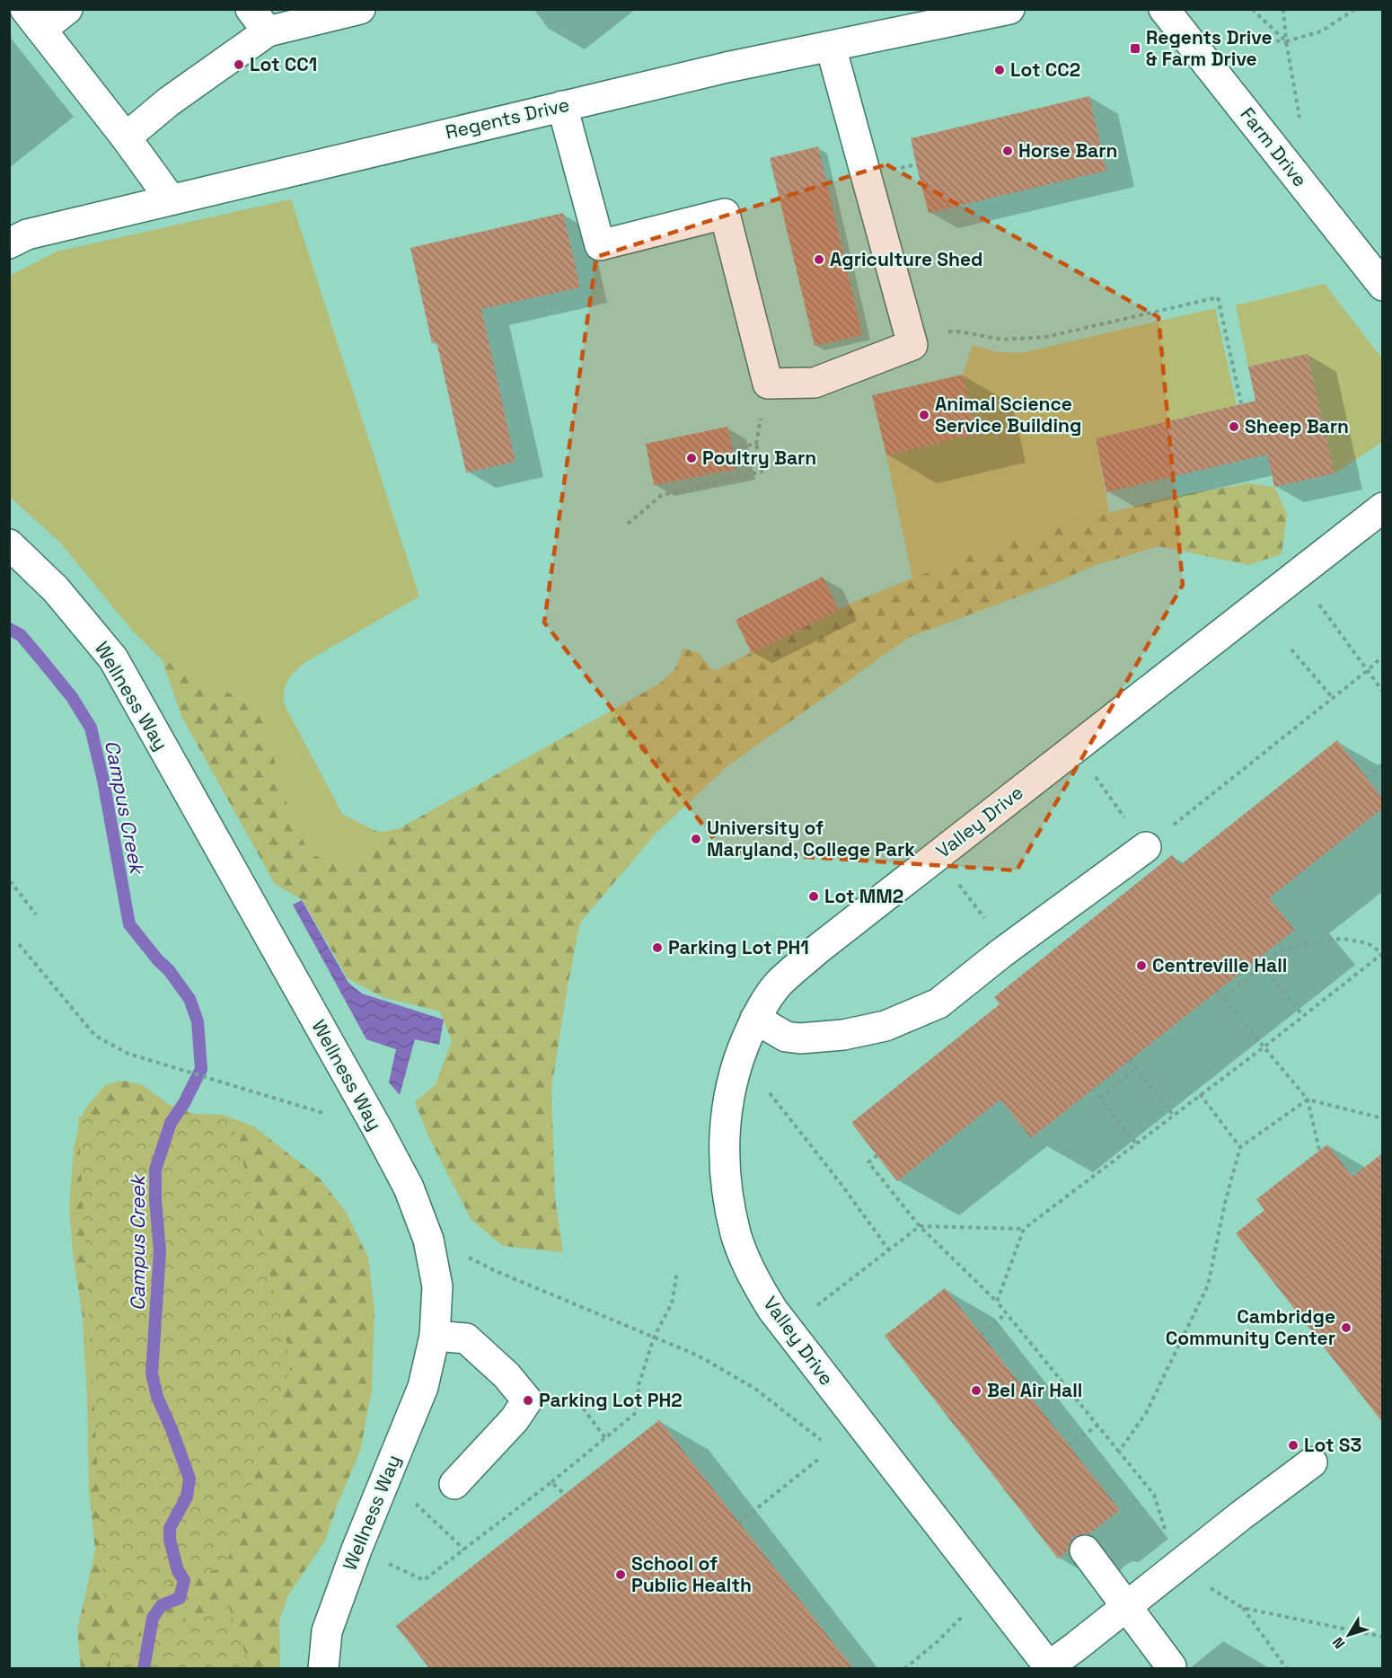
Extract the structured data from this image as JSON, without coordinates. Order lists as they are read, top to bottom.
{
  "streets": {
    "street": [
      "Regents Drive",
      "Farm Drive",
      "Wellness Way",
      "Valley Drive"
    ]
  },
  "water": ["Campus Creek"],
  "places": {
    "transit": ["Regents Drive & Farm Drive"],
    "other": [
      "Lot CC1",
      "Lot CC2",
      "Horse Barn",
      "Agriculture Shed",
      "Animal Science Service Building",
      "Sheep Barn",
      "Poultry Barn",
      "University of Maryland, College Park",
      "Lot MM2",
      "Parking Lot PH1",
      "Centreville Hall",
      "Cambridge Community Center",
      "Bel Air Hall",
      "Parking Lot PH2",
      "Lot S3",
      "School of Public Health"
    ]
  },
  "north": "bottom left"
}
